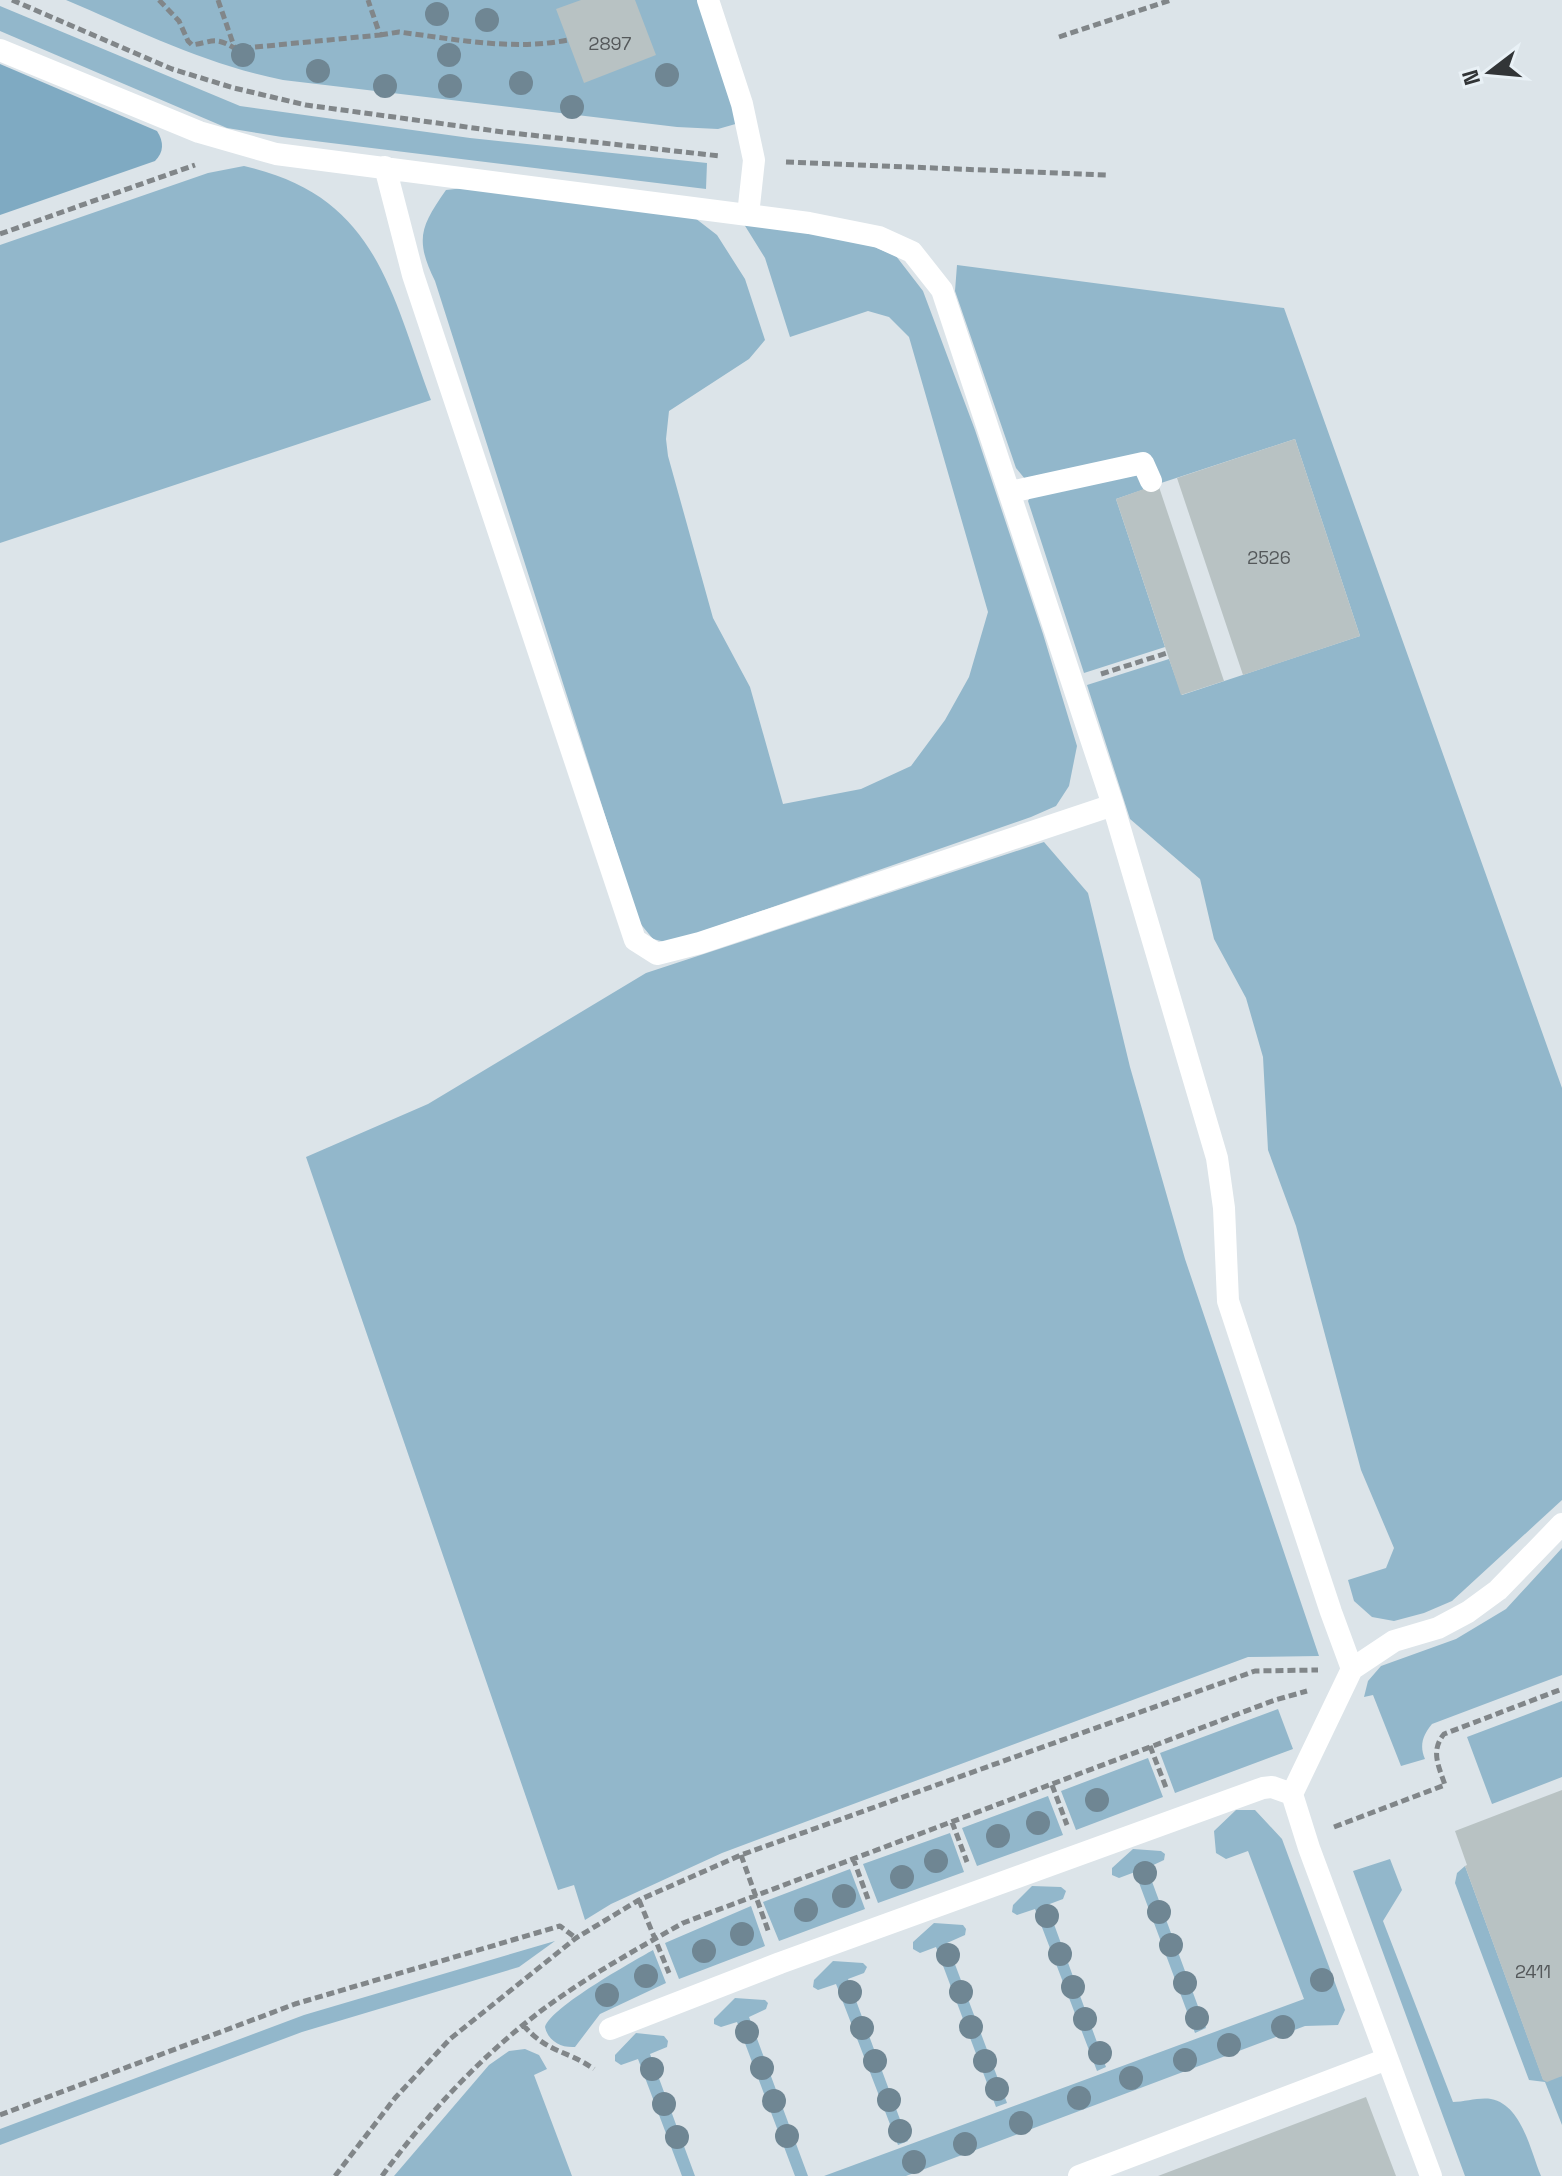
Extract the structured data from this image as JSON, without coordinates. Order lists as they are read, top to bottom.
{
  "house_numbers": ["2897", "2526", "2411"],
  "north": "left"
}
